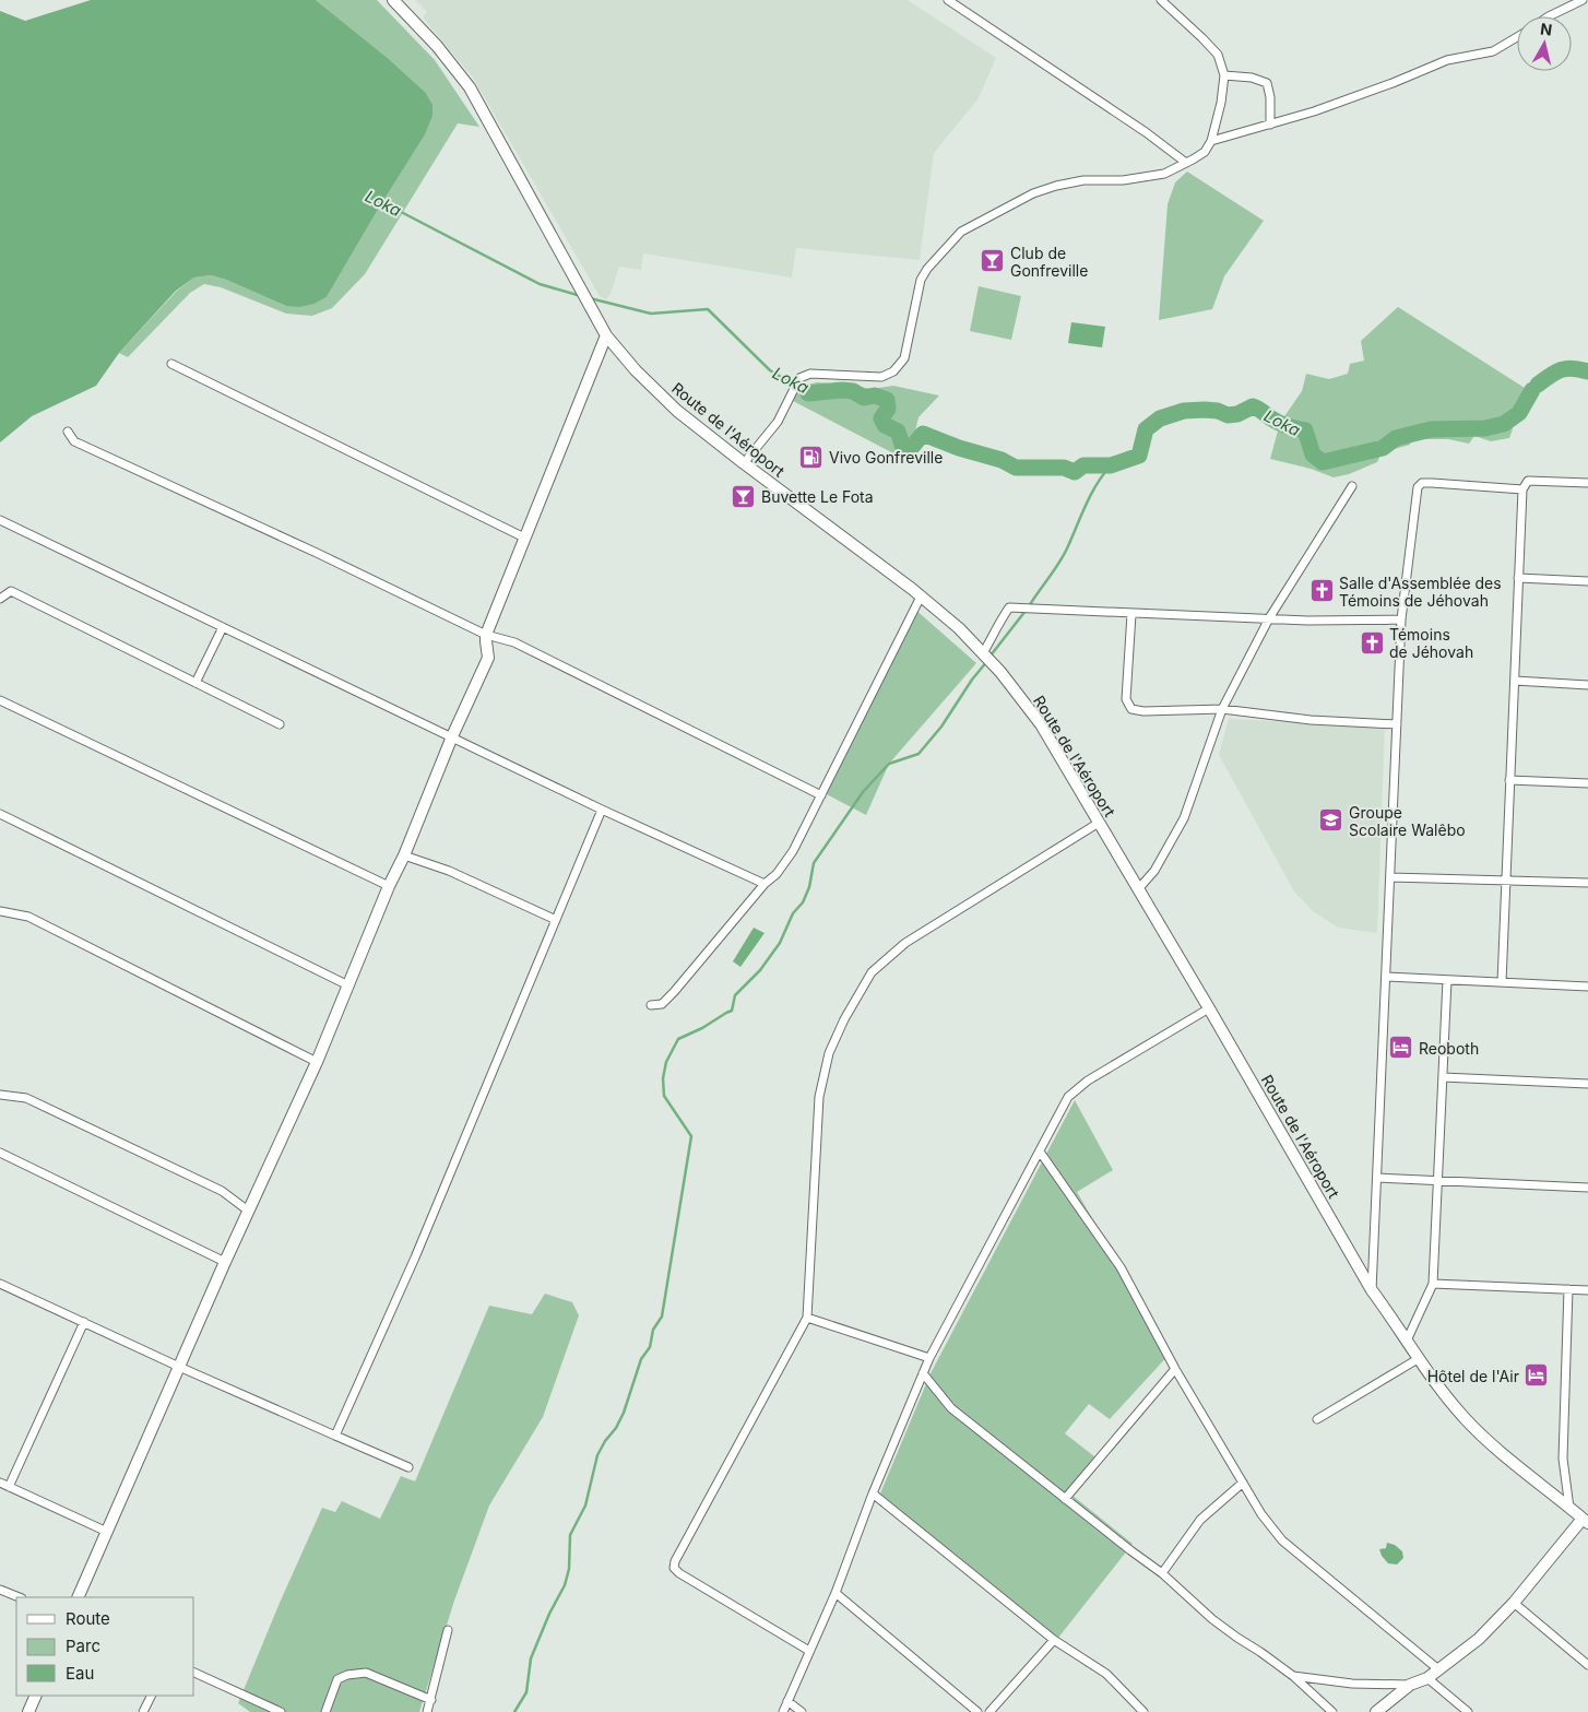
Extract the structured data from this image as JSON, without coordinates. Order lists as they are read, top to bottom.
{
  "streets": {
    "main road": ["Route de l'Aéroport"]
  },
  "water": ["Loka"],
  "places": {
    "bar": ["Club de Gonfreville", "Buvette Le Fota"],
    "fuel station": ["Vivo Gonfreville"],
    "church": ["Salle d'Assemblée des Témoins de Jéhovah", "Témoins de Jéhovah"],
    "school or university": ["Groupe Scolaire Walêbo"],
    "hotel": ["Reoboth", "Hôtel de l'Air"]
  },
  "legend": ["Route", "Parc", "Eau"],
  "north": "top"
}
